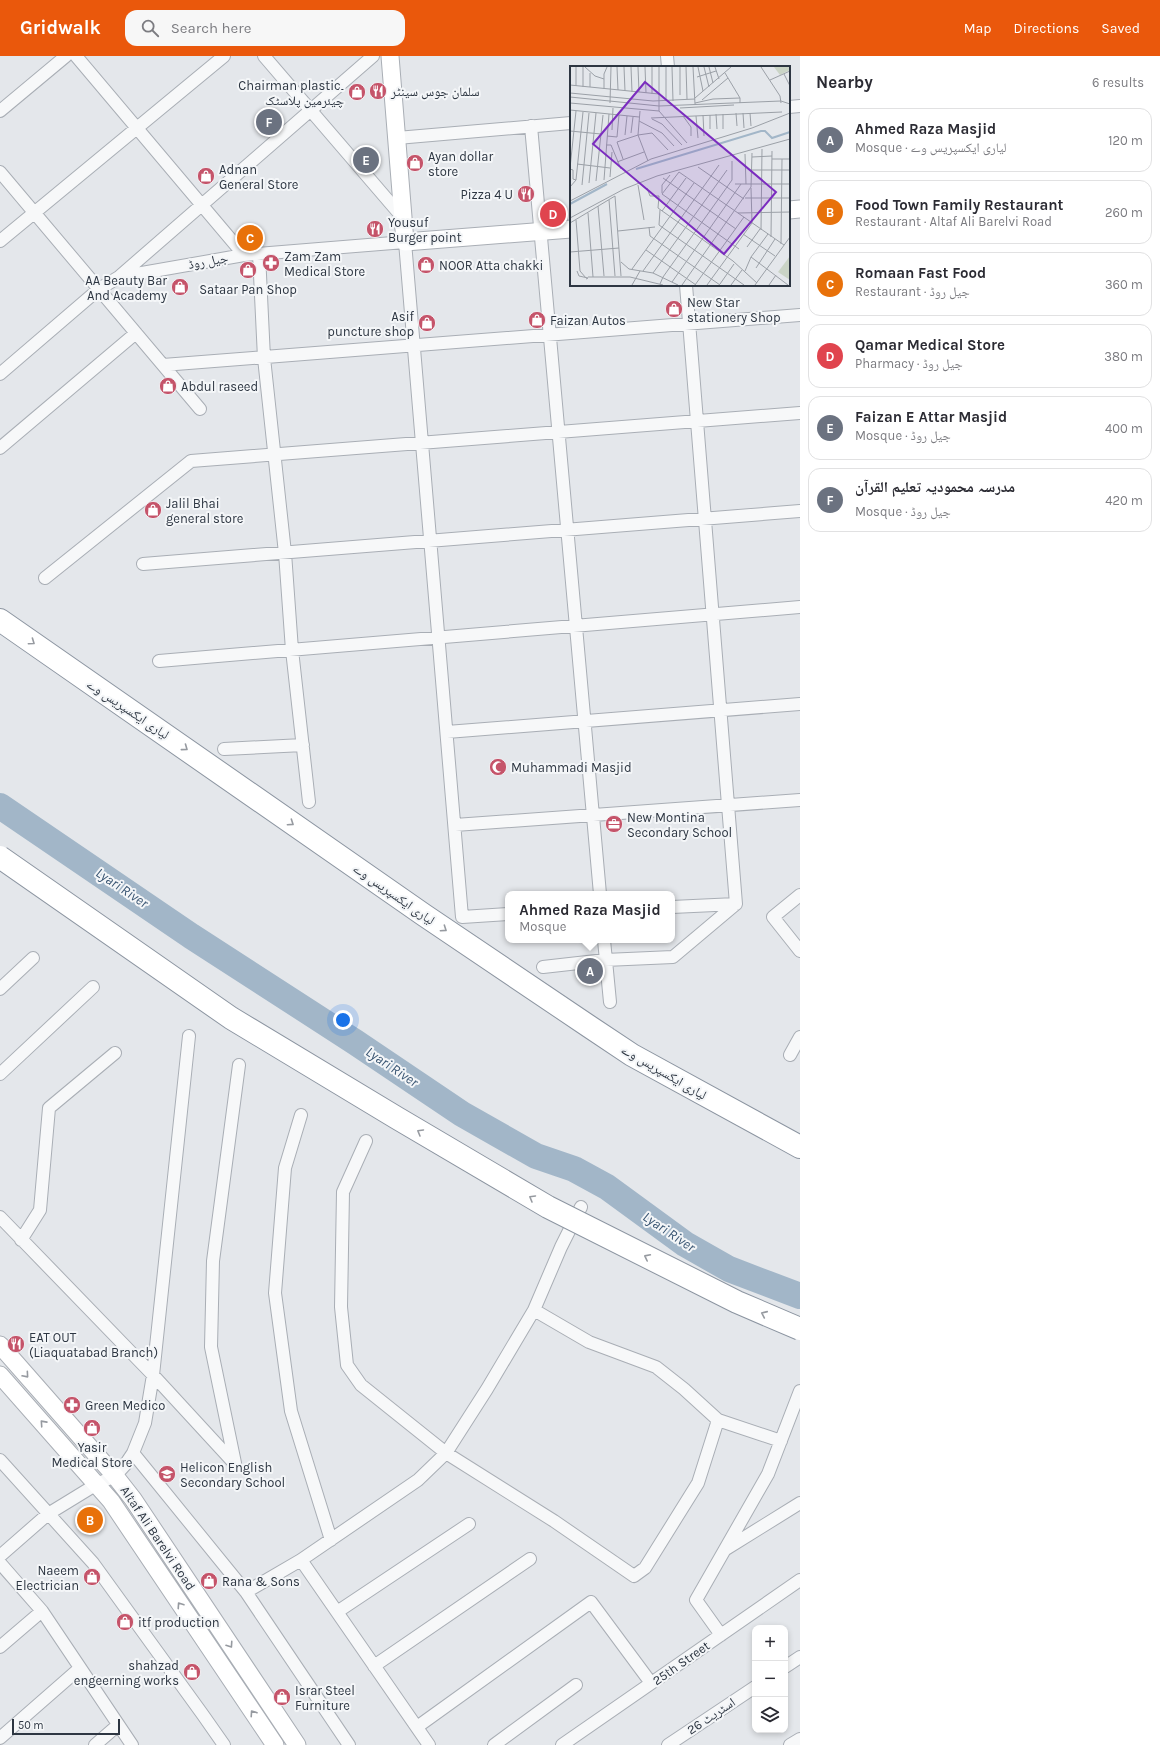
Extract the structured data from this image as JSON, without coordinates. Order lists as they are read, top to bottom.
{
  "streets": {
    "highway": ["لیاری ایکسپریس وے"],
    "main road": ["جیل روڈ", "Altaf Ali Barelvi Road"],
    "street": ["25th Street", "اسٹریٹ 26"]
  },
  "water": ["Lyari River"],
  "places": {
    "restaurant": [
      "سلمان جوس سینٹر",
      "Pizza 4 U",
      "Yousuf Burger point",
      "EAT OUT (Liaquatabad Branch)"
    ],
    "shop": [
      "Chairman plastic۔ چیئرمین پلاسٹک",
      "Ayan dollar store",
      "Adnan General Store",
      "NOOR Atta chakki",
      "Sataar Pan Shop",
      "AA Beauty Bar And Academy",
      "New Star stationery Shop",
      "Faizan Autos",
      "Asif puncture shop",
      "Abdul raseed",
      "Jalil Bhai general store",
      "Yasir Medical Store",
      "Naeem Electrician",
      "Rana & Sons",
      "itf production",
      "shahzad engeerning works",
      "Israr Steel Furniture"
    ],
    "pharmacy": ["Zam Zam Medical Store", "Green Medico"],
    "mosque": ["Muhammadi Masjid"],
    "office": ["New Montina Secondary School"],
    "school or university": ["Helicon English Secondary School"]
  },
  "scale_bar": "50 m",
  "page": {
    "header": "Gridwalk",
    "search": "Search here",
    "nav": ["Map", "Directions", "Saved"],
    "heading": ["Nearby", "6 results"],
    "pins": [
      "F",
      "E",
      "D",
      "C",
      "A",
      "B"
    ],
    "list": [
      {
        "mark": "A",
        "name": "Ahmed Raza Masjid",
        "note": "Mosque · لیاری ایکسپریس وے",
        "value": "120 m"
      },
      {
        "mark": "B",
        "name": "Food Town Family Restaurant",
        "note": "Restaurant · Altaf Ali Barelvi Road",
        "value": "260 m"
      },
      {
        "mark": "C",
        "name": "Romaan Fast Food",
        "note": "Restaurant · جیل روڈ",
        "value": "360 m"
      },
      {
        "mark": "D",
        "name": "Qamar Medical Store",
        "note": "Pharmacy · جیل روڈ",
        "value": "380 m"
      },
      {
        "mark": "E",
        "name": "Faizan E Attar Masjid",
        "note": "Mosque · جیل روڈ",
        "value": "400 m"
      },
      {
        "mark": "F",
        "name": "مدرسہ محمودیہ تعلیم القرآن",
        "note": "Mosque · جیل روڈ",
        "value": "420 m"
      }
    ],
    "popup": ["Ahmed Raza Masjid", "Mosque"],
    "map_buttons": ["+", "−"],
    "scale": "50 m"
  }
}
